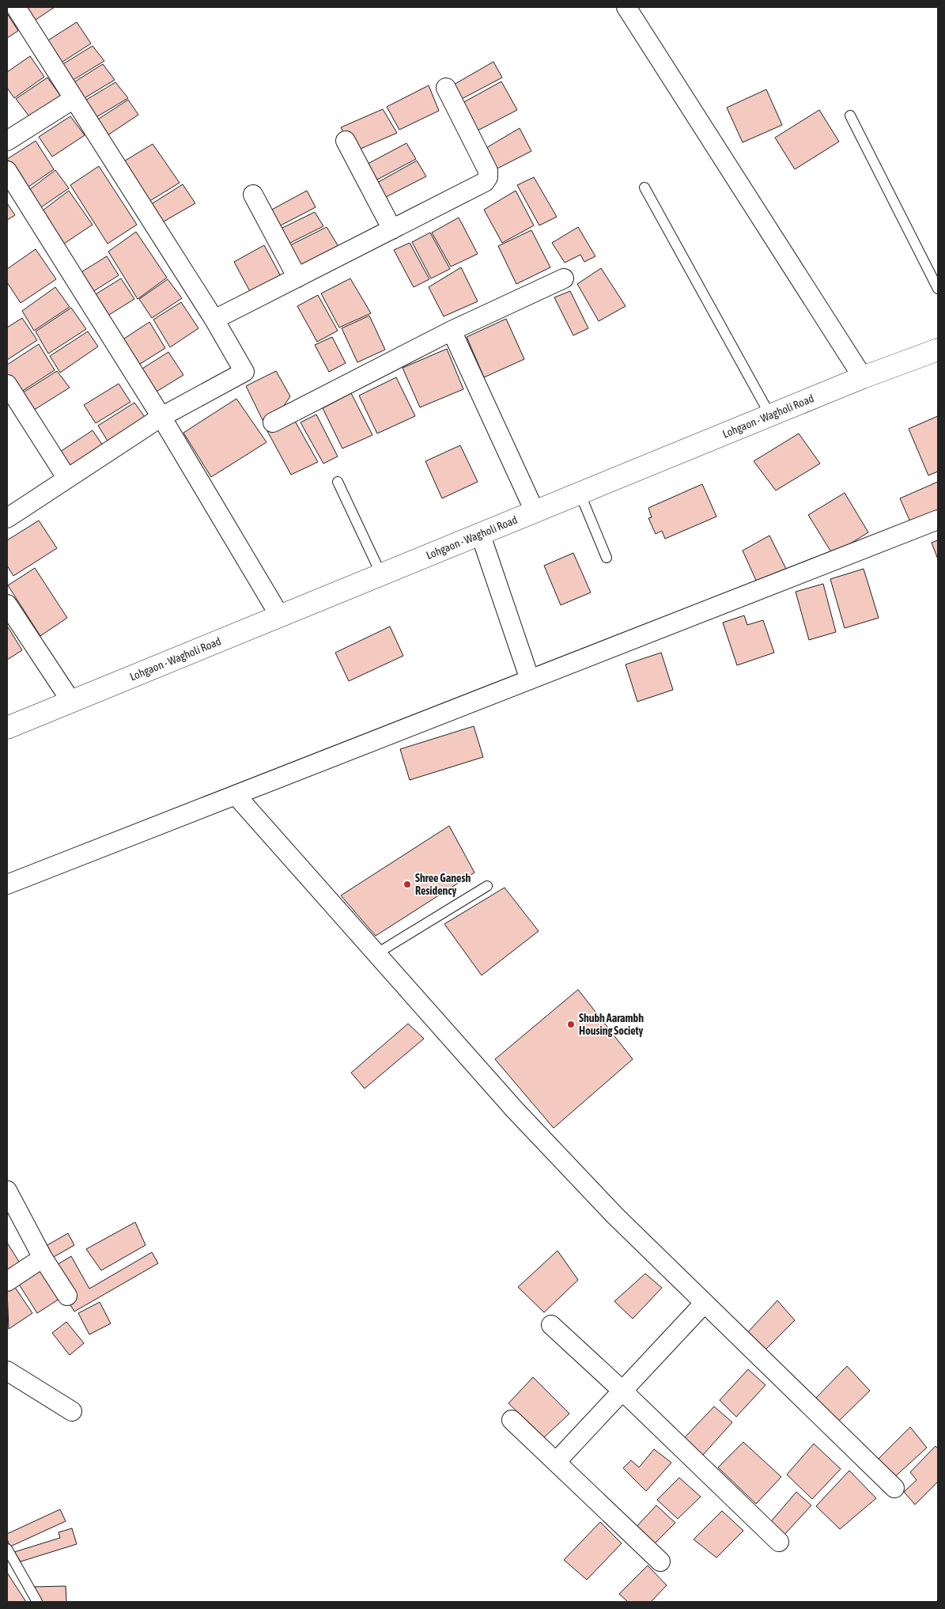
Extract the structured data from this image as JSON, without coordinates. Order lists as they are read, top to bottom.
{
  "streets": {
    "main road": ["Lohgaon - Wagholi Road"]
  },
  "places": ["Shree Ganesh Residency", "Shubh Aarambh Housing Society"]
}
